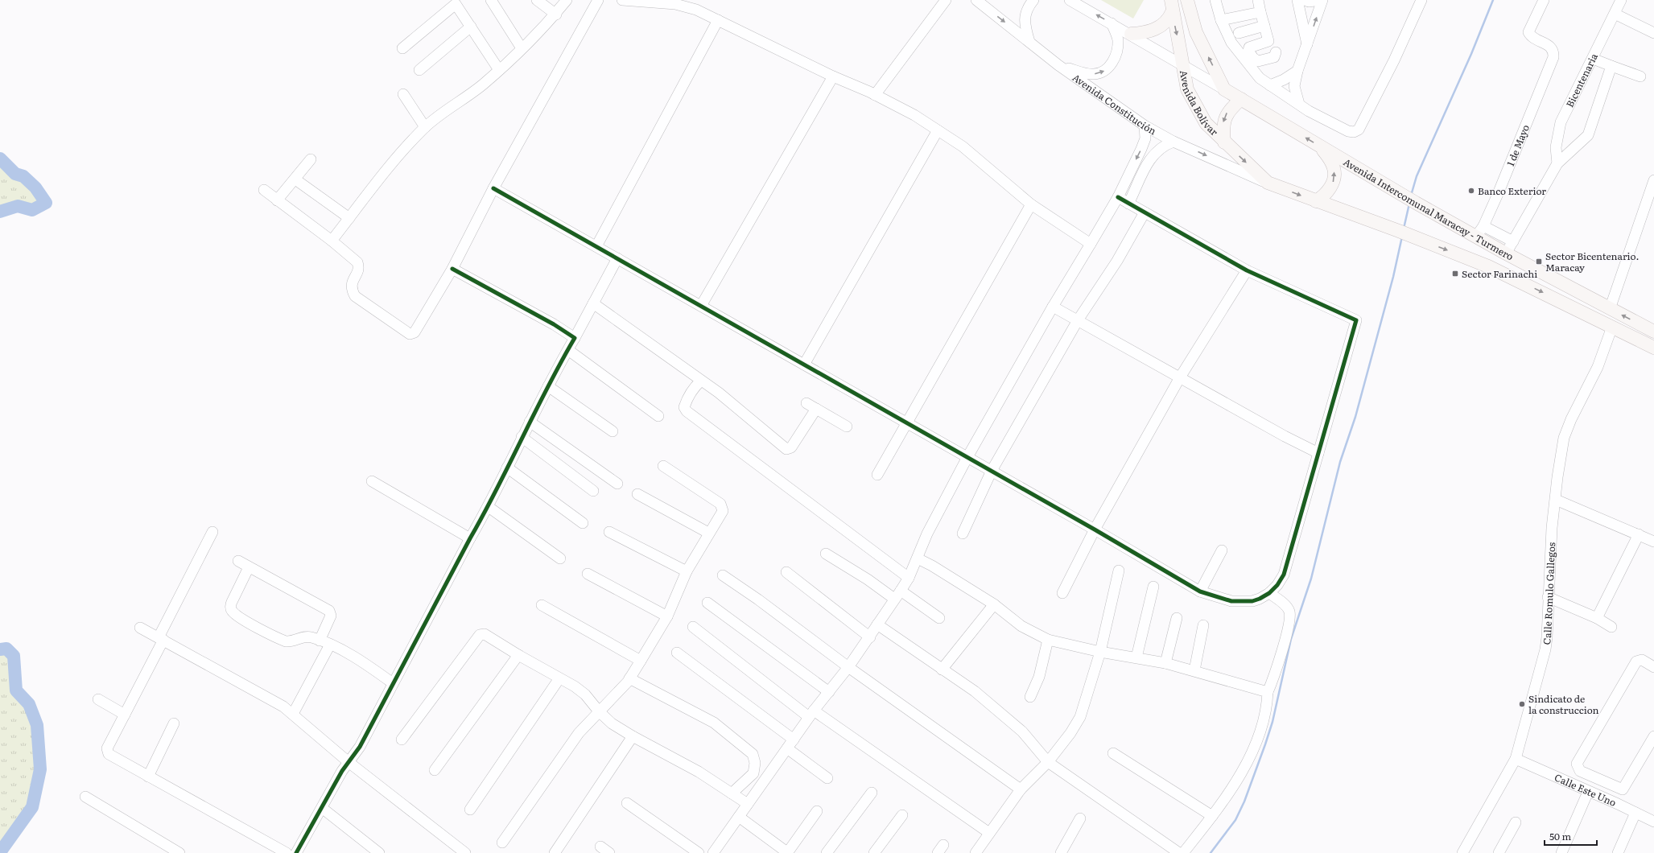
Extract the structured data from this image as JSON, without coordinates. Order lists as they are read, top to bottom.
{
  "streets": {
    "main road": ["Avenida Bolívar", "Avenida Intercomunal Maracay - Turmero"],
    "street": [
      "Bicentenaria",
      "Avenida Constitución",
      "1 de Mayo",
      "Calle Romulo Gallegos",
      "Calle Este Uno"
    ]
  },
  "crossings": [
    ["Avenida Bolívar", "Avenida Constitución"],
    ["Avenida Bolívar", "Avenida Intercomunal Maracay - Turmero"],
    ["Avenida Constitución", "Avenida Intercomunal Maracay - Turmero"],
    ["1 de Mayo", "Avenida Intercomunal Maracay - Turmero"],
    ["Avenida Intercomunal Maracay - Turmero", "Calle Romulo Gallegos"],
    ["Calle Romulo Gallegos", "Calle Este Uno"]
  ],
  "places": {
    "other": ["Banco Exterior", "Sindicato de la construccion"],
    "transit": ["Sector Bicentenario. Maracay", "Sector Farinachi"]
  },
  "scale_bar": "50 m"
}
